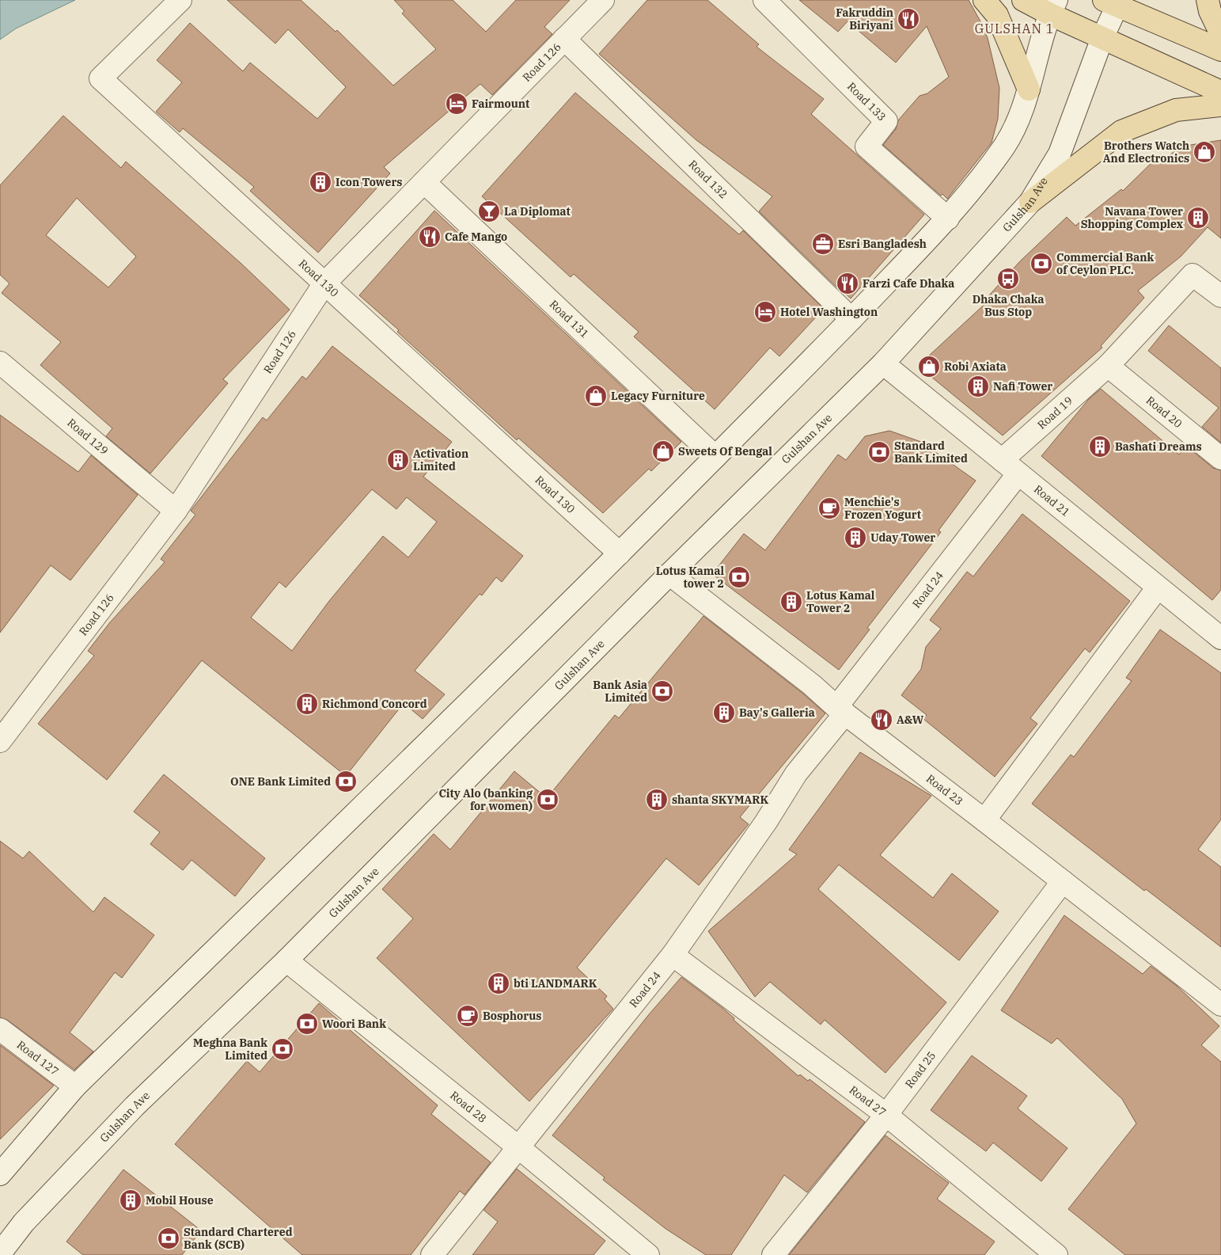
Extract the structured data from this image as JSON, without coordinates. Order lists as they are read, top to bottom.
{
  "streets": {
    "street": [
      "Road 126",
      "Road 133",
      "Road 132",
      "Gulshan Ave",
      "Road 130",
      "Road 131",
      "Road 20",
      "Road 19",
      "Road 129",
      "Road 21",
      "Road 24",
      "Road 23",
      "Road 127",
      "Road 25",
      "Road 27",
      "Road 28"
    ]
  },
  "crossings": [
    ["Road 126", "Road 132"],
    ["Road 126", "Road 130"],
    ["Road 126", "Road 131"],
    ["Road 126", "Road 129"],
    ["Gulshan Ave", "Road 21"],
    ["Gulshan Ave", "Road 23"],
    ["Gulshan Ave", "Road 28"],
    ["Road 20", "Road 19"],
    ["Road 19", "Road 21"],
    ["Road 19", "Road 24"],
    ["Road 21", "Road 24"],
    ["Road 24", "Road 23"],
    ["Road 24", "Road 27"],
    ["Road 24", "Road 28"],
    ["Road 23", "Road 25"],
    ["Road 25", "Road 27"]
  ],
  "districts": ["GULSHAN 1"],
  "places": {
    "restaurant": [
      "Fakruddin Biriyani",
      "Cafe Mango",
      "Farzi Cafe Dhaka",
      "A&W"
    ],
    "hotel": ["Fairmount", "Hotel Washington"],
    "shop": [
      "Brothers Watch And Electronics",
      "Robi Axiata",
      "Legacy Furniture",
      "Sweets Of Bengal"
    ],
    "building": [
      "Icon Towers",
      "Navana Tower Shopping Complex",
      "Nafi Tower",
      "Bashati Dreams",
      "Activation Limited",
      "Uday Tower",
      "Lotus Kamal Tower 2",
      "Richmond Concord",
      "Bay's Galleria",
      "shanta SKYMARK",
      "bti LANDMARK",
      "Mobil House"
    ],
    "bar": ["La Diplomat"],
    "office": ["Esri Bangladesh"],
    "bank": [
      "Commercial Bank of Ceylon PLC.",
      "Standard Bank Limited",
      "Lotus Kamal tower 2",
      "Bank Asia Limited",
      "ONE Bank Limited",
      "City Alo (banking for women)",
      "Woori Bank",
      "Meghna Bank Limited",
      "Standard Chartered Bank (SCB)"
    ],
    "bus stop": ["Dhaka Chaka Bus Stop"],
    "cafe": ["Menchie's Frozen Yogurt", "Bosphorus"]
  }
}
